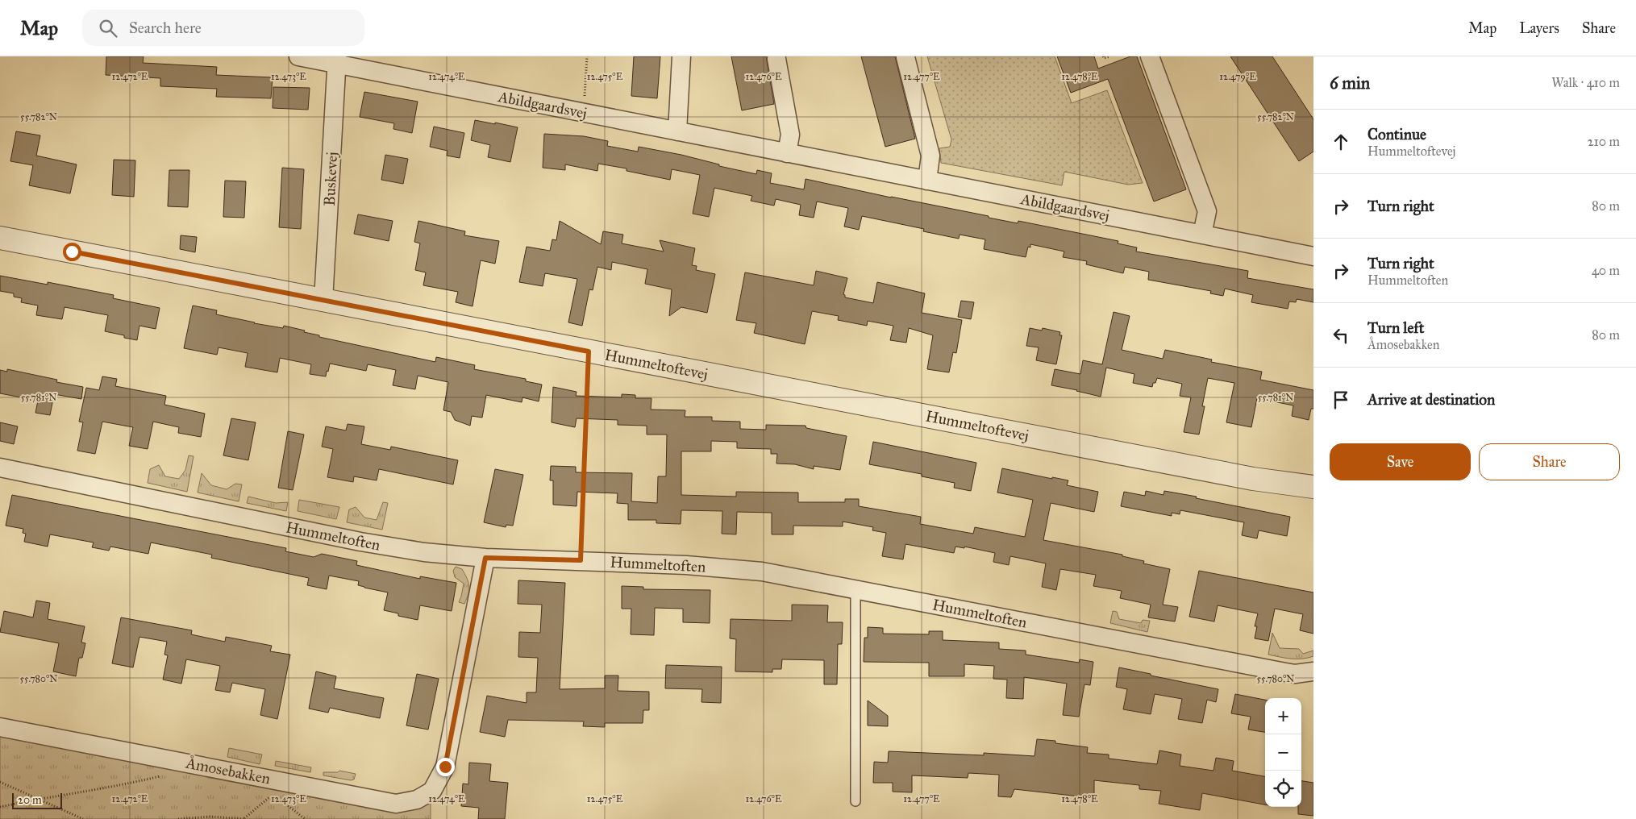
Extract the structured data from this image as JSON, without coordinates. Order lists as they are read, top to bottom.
{
  "streets": {
    "street": [
      "Abildgaardsvej",
      "Buskevej",
      "Hummeltoftevej",
      "Hummeltoften",
      "Åmosebakken"
    ]
  },
  "crossings": [
    ["Abildgaardsvej", "Buskevej"],
    ["Buskevej", "Hummeltoftevej"],
    ["Hummeltoften", "Åmosebakken"]
  ],
  "scale_bar": "20 m",
  "page": {
    "header": "Map",
    "search": "Search here",
    "nav": ["Map", "Layers", "Share"],
    "heading": ["6 min", "Walk · 410 m"],
    "list": [
      ["Continue", "Hummeltoftevej", "210 m"],
      ["Turn right", "80 m"],
      ["Turn right", "Hummeltoften", "40 m"],
      ["Turn left", "Åmosebakken", "80 m"],
      "Arrive at destination"
    ],
    "buttons": ["Save", "Share"],
    "map_buttons": ["+", "−"],
    "scale": "20 m"
  },
  "coordinates": [
    "12.472°E",
    "12.473°E",
    "12.474°E",
    "12.475°E",
    "12.476°E",
    "12.477°E",
    "12.478°E",
    "12.479°E",
    "55.782°N",
    "55.781°N",
    "55.780°N"
  ]
}
